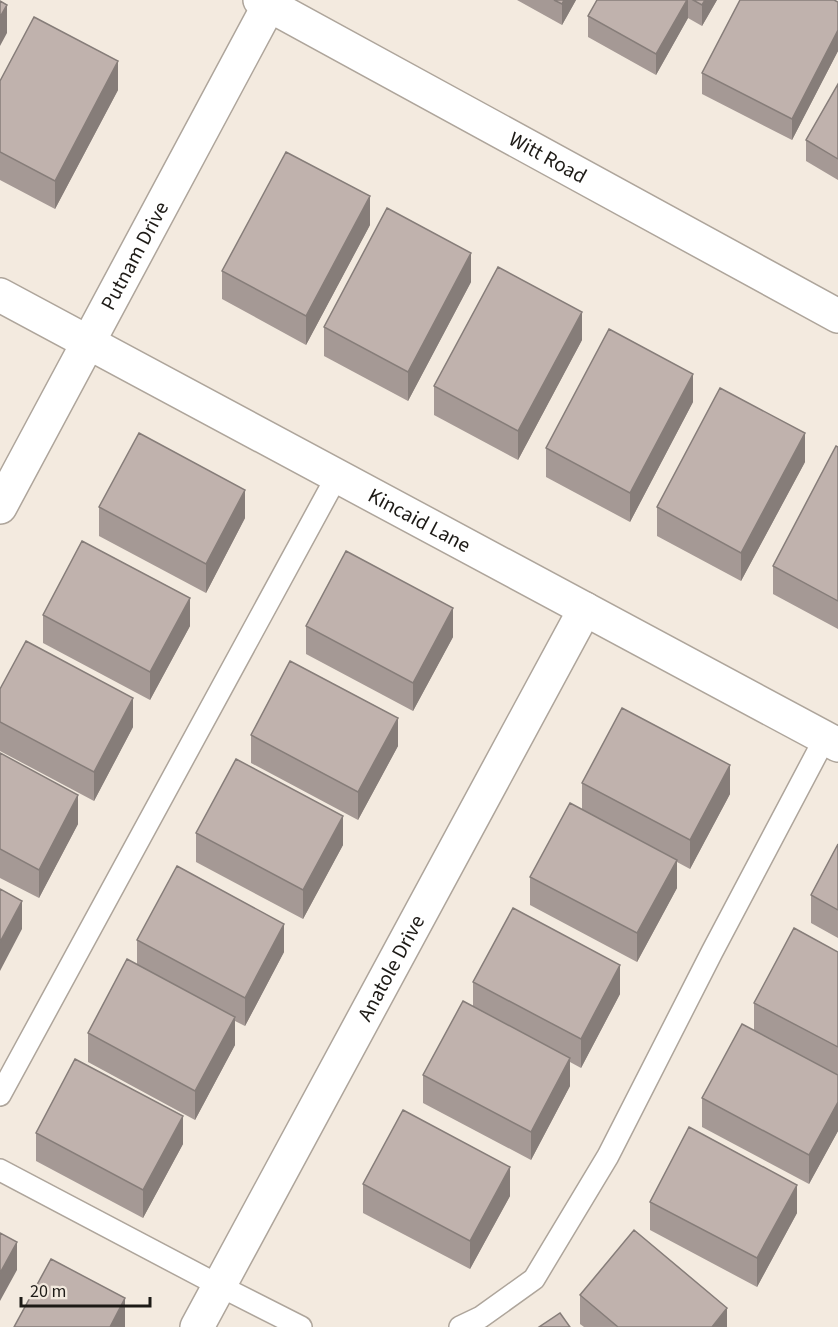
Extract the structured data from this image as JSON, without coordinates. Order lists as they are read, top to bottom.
{
  "streets": {
    "street": [
      "Witt Road",
      "Putnam Drive",
      "Kincaid Lane",
      "Anatole Drive"
    ]
  },
  "crossings": [
    ["Witt Road", "Putnam Drive"],
    ["Putnam Drive", "Kincaid Lane"],
    ["Kincaid Lane", "Anatole Drive"]
  ],
  "scale_bar": "20 m"
}
